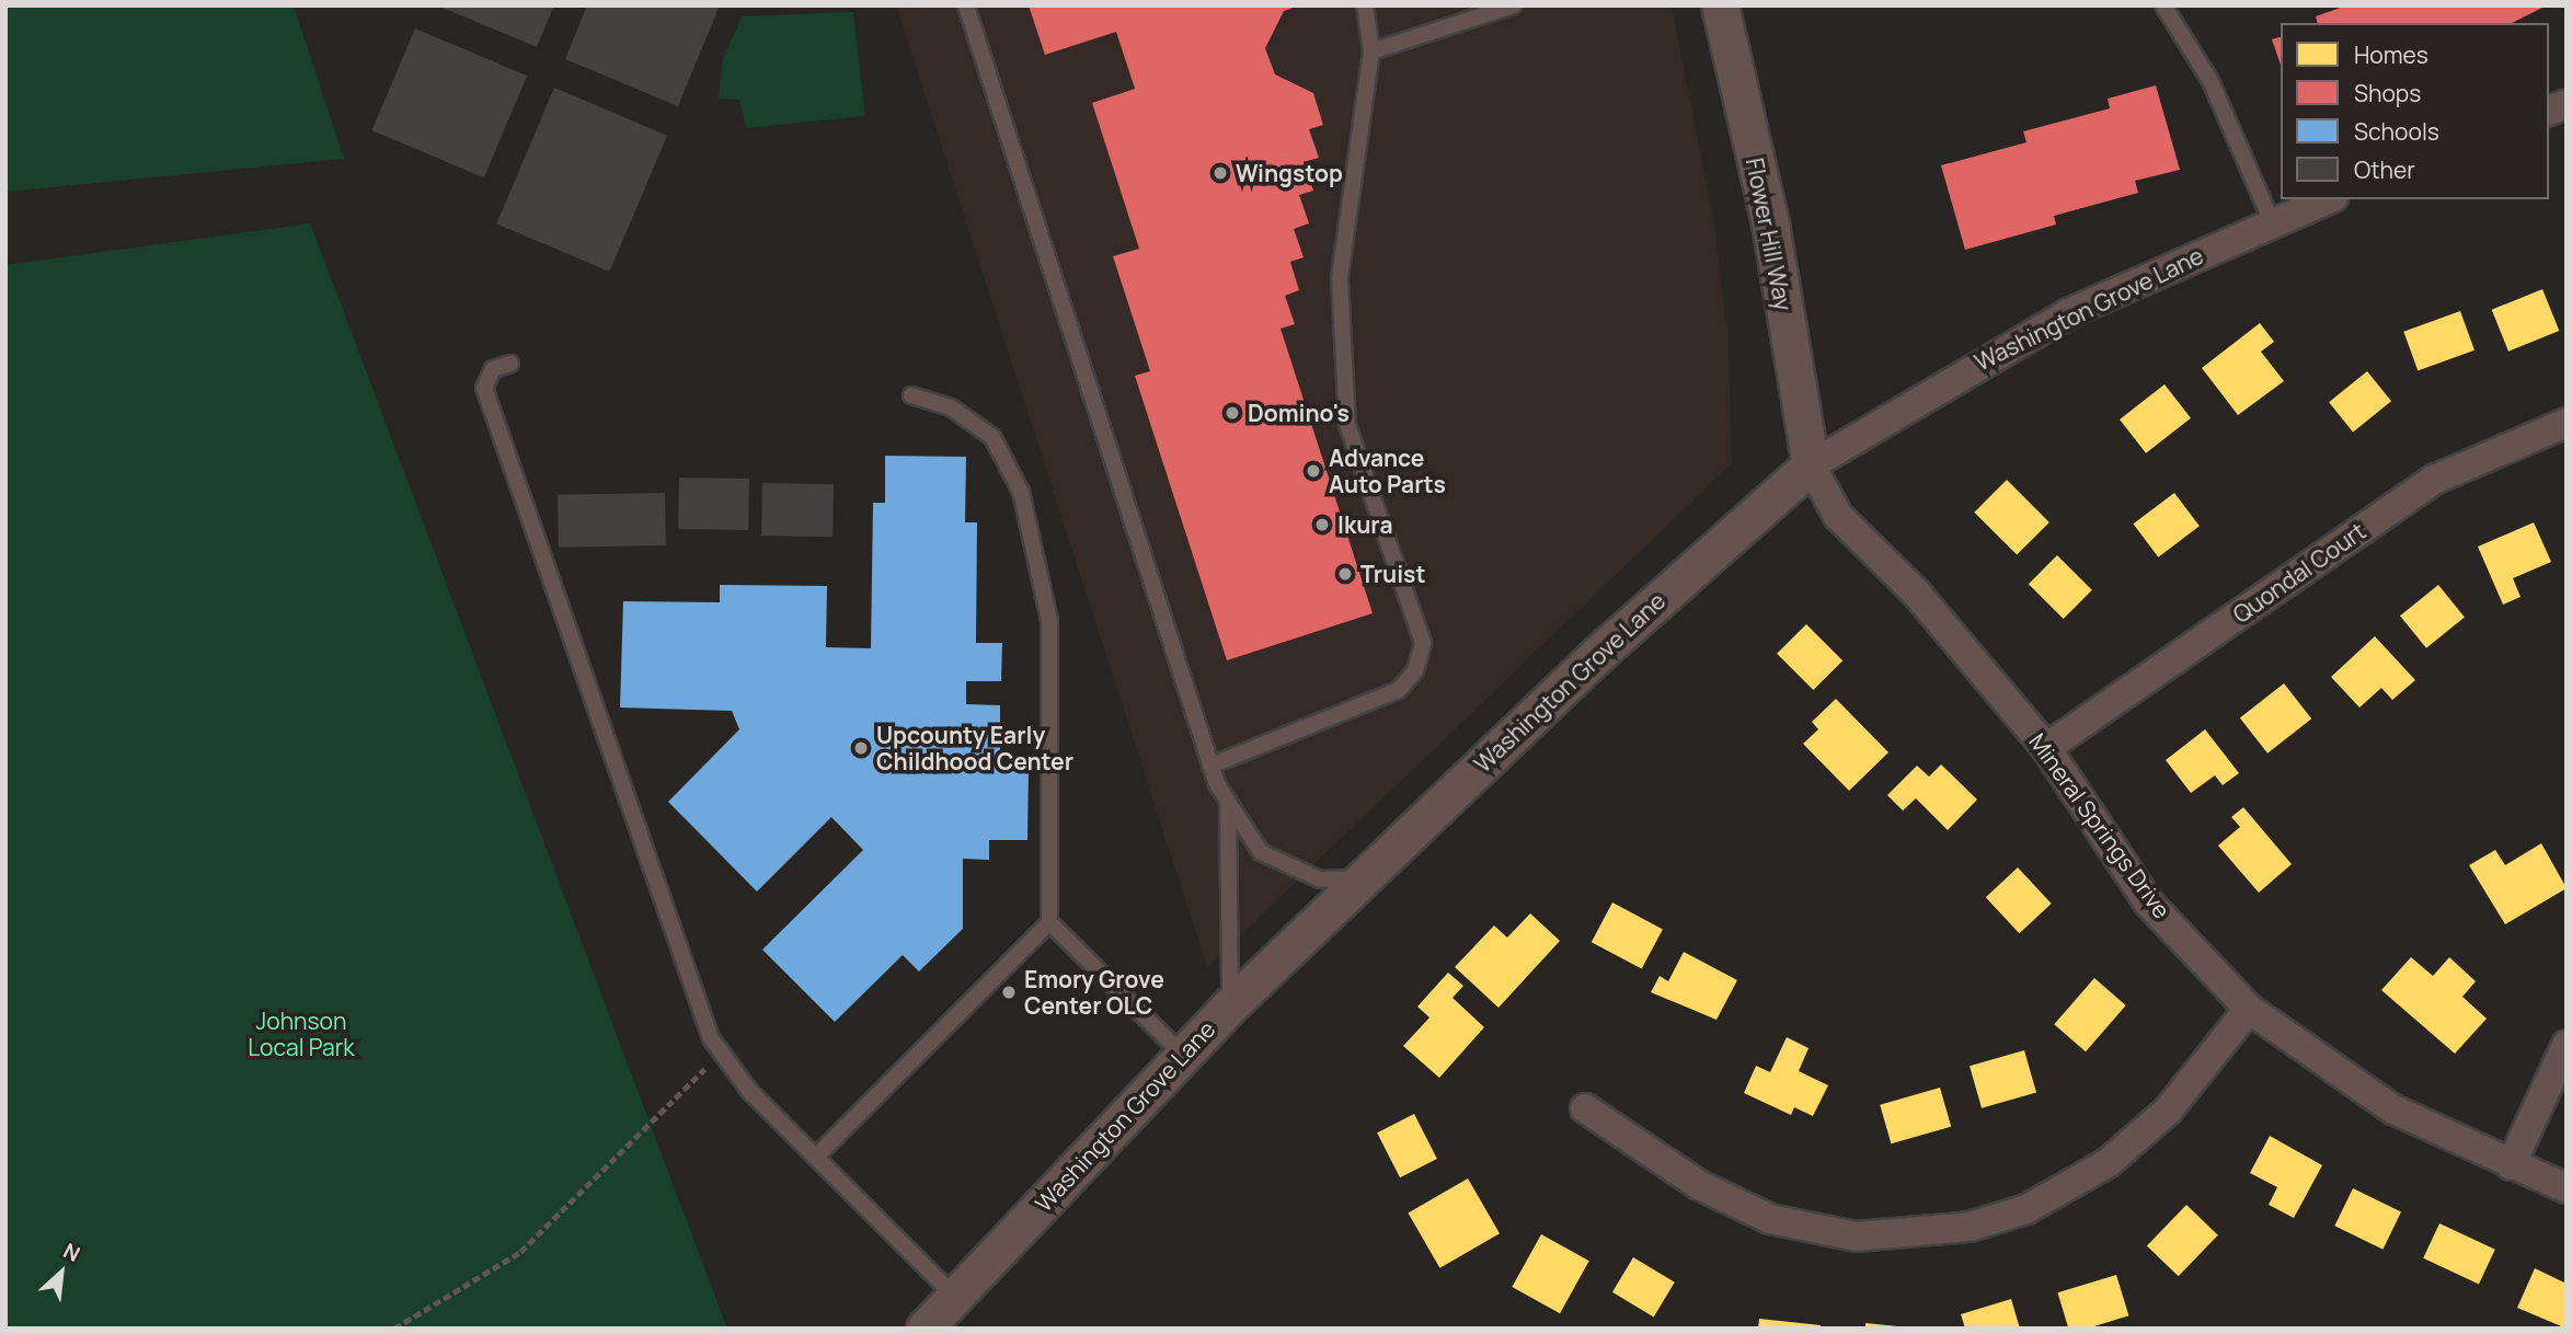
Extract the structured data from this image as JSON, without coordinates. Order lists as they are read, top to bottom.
{
  "streets": {
    "street": [
      "Flower Hill Way",
      "Washington Grove Lane",
      "Quondal Court",
      "Mineral Springs Drive"
    ]
  },
  "crossings": [
    ["Flower Hill Way", "Washington Grove Lane"],
    ["Flower Hill Way", "Mineral Springs Drive"],
    ["Washington Grove Lane", "Mineral Springs Drive"],
    ["Quondal Court", "Mineral Springs Drive"]
  ],
  "parks": ["Johnson Local Park"],
  "places": [
    "Wingstop",
    "Domino's",
    "Advance Auto Parts",
    "Ikura",
    "Truist",
    "Upcounty Early Childhood Center",
    "Emory Grove Center OLC"
  ],
  "legend": [
    "Homes",
    "Shops",
    "Schools",
    "Other"
  ],
  "north": "top right"
}
